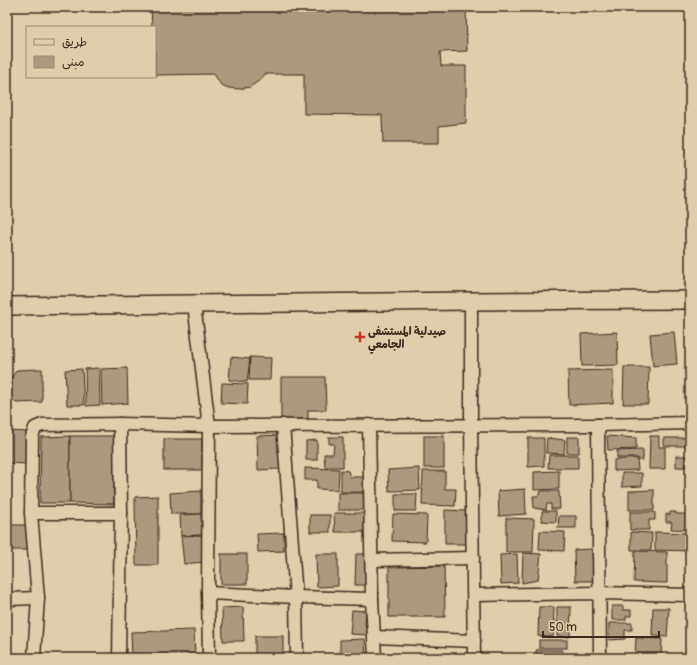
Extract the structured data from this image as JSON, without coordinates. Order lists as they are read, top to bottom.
{
  "places": {
    "health": ["صيدلية المستشفى الجامعي"]
  },
  "legend": ["طريق", "مبنى"],
  "scale_bar": "50 m"
}
